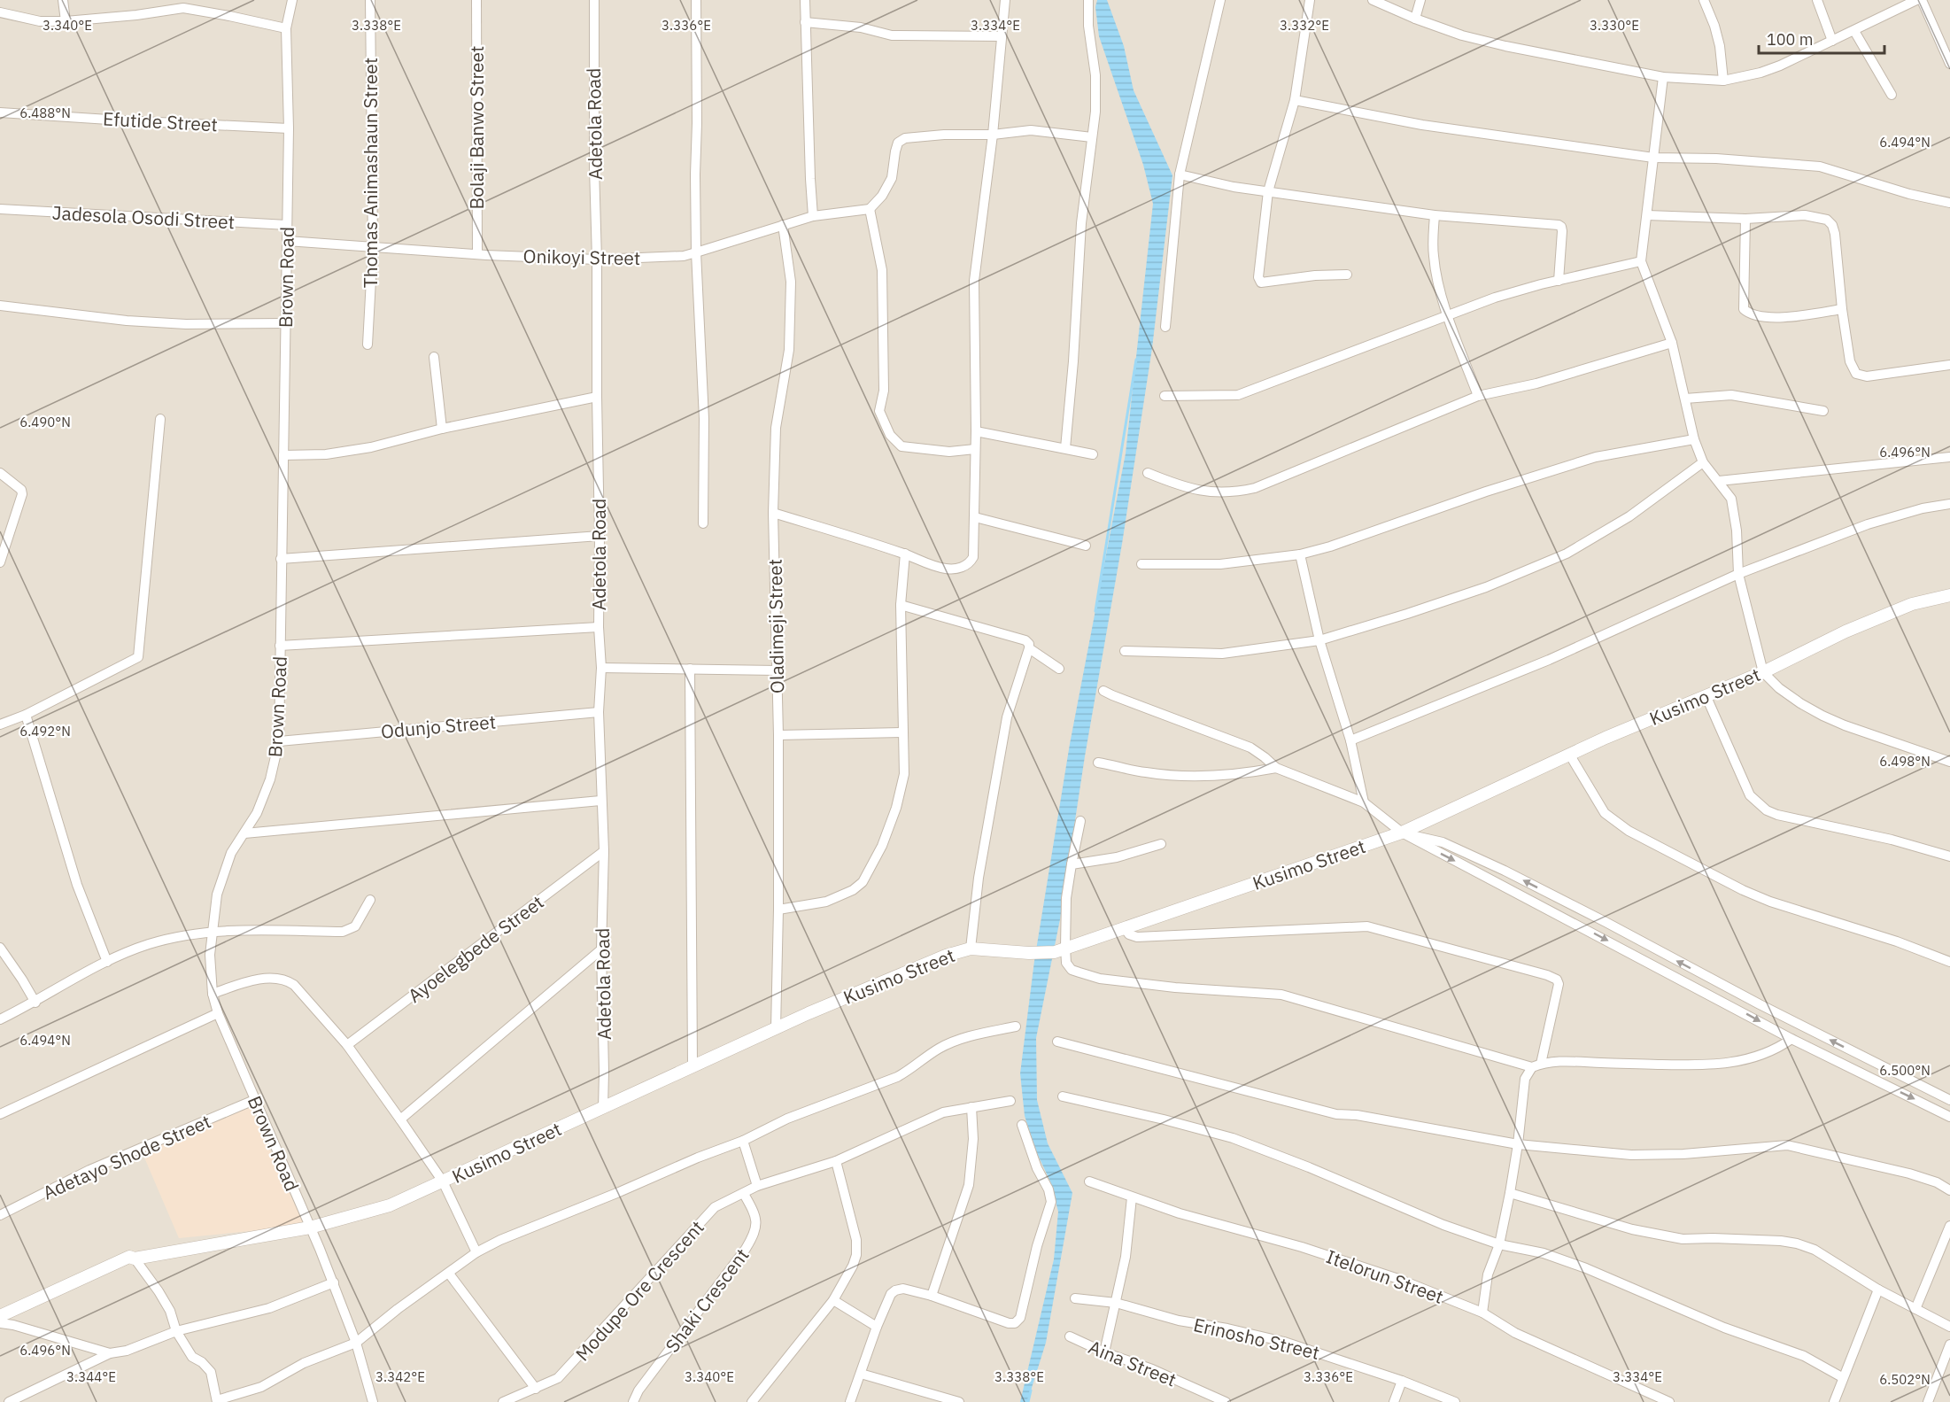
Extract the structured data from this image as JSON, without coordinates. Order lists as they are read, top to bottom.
{
  "streets": {
    "street": [
      "Efutide Street",
      "Adetola Road",
      "Bolaji Banwo Street",
      "Thomas Animashaun Street",
      "Jadesola Osodi Street",
      "Onikoyi Street",
      "Brown Road",
      "Oladimeji Street",
      "Kusimo Street",
      "Odunjo Street",
      "Ayoelegbede Street",
      "Adetayo Shode Street",
      "Itelorun Street",
      "Modupe Ore Crescent",
      "Shaki Crescent",
      "Erinosho Street",
      "Aina Street"
    ]
  },
  "crossings": [
    ["Efutide Street", "Brown Road"],
    ["Adetola Road", "Onikoyi Street"],
    ["Adetola Road", "Kusimo Street"],
    ["Adetola Road", "Odunjo Street"],
    ["Adetola Road", "Ayoelegbede Street"],
    ["Bolaji Banwo Street", "Onikoyi Street"],
    ["Thomas Animashaun Street", "Onikoyi Street"],
    ["Jadesola Osodi Street", "Brown Road"],
    ["Onikoyi Street", "Brown Road"],
    ["Onikoyi Street", "Oladimeji Street"],
    ["Brown Road", "Kusimo Street"],
    ["Brown Road", "Odunjo Street"],
    ["Brown Road", "Adetayo Shode Street"],
    ["Oladimeji Street", "Kusimo Street"],
    ["Modupe Ore Crescent", "Shaki Crescent"]
  ],
  "scale_bar": "100 m",
  "coordinates": [
    "3.340°E",
    "3.338°E",
    "3.336°E",
    "3.334°E",
    "3.332°E",
    "3.330°E",
    "6.488°N",
    "6.494°N",
    "6.490°N",
    "6.496°N",
    "6.492°N",
    "6.498°N",
    "6.500°N",
    "3.344°E",
    "3.342°E",
    "6.502°N"
  ]
}
